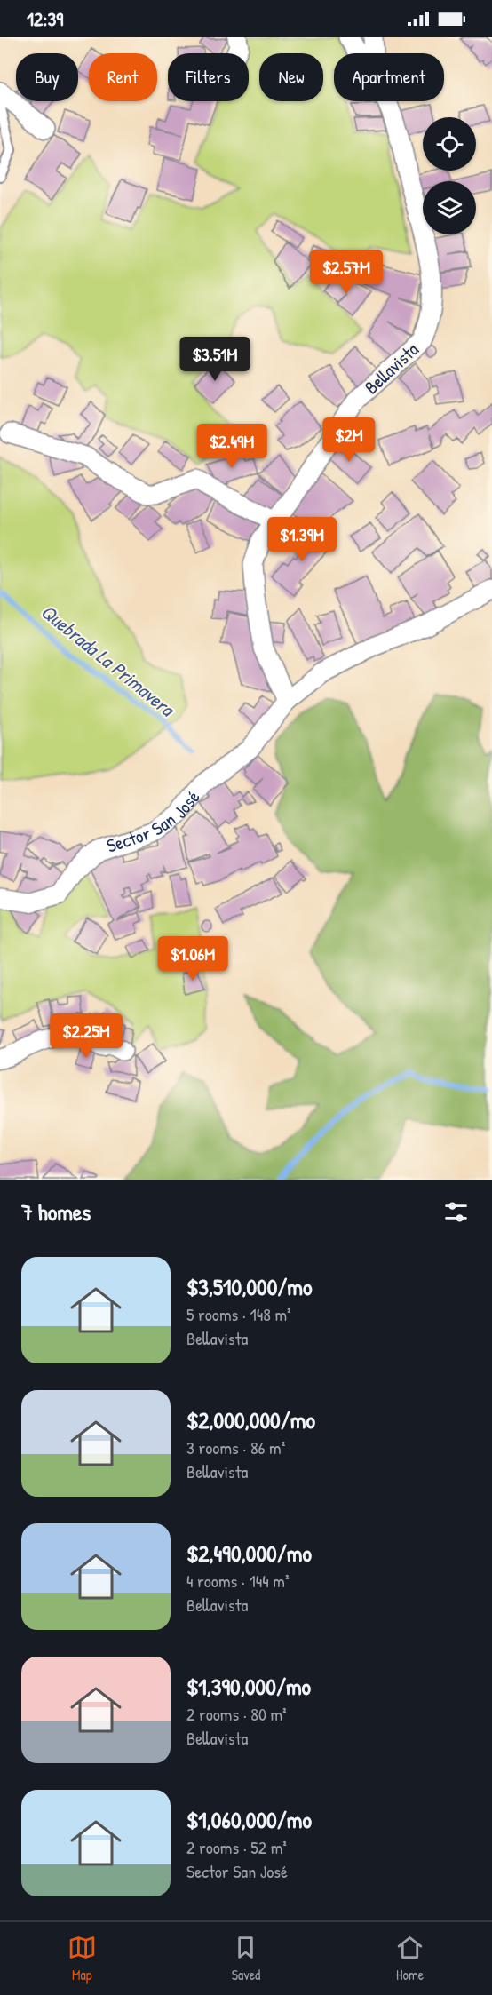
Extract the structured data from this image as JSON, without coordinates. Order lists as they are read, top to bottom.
{
  "streets": {
    "street": ["Bellavista", "Sector San José"]
  },
  "crossings": [
    ["Bellavista", "Sector San José"]
  ],
  "water": ["Quebrada La Primavera"],
  "page": {
    "status": "12:39",
    "chip": [
      "Buy",
      "Rent",
      "Filters",
      "New",
      "Apartment"
    ],
    "price": [
      "$2.57M",
      "$3.51M",
      "$2M",
      "$2.49M",
      "$1.39M",
      "$1.06M",
      "$2.25M"
    ],
    "heading": "7 homes",
    "list": [
      {
        "name": "$3,510,000/mo",
        "note": "5 rooms · 148 m² · Bellavista"
      },
      {
        "name": "$2,000,000/mo",
        "note": "3 rooms · 86 m² · Bellavista"
      },
      {
        "name": "$2,490,000/mo",
        "note": "4 rooms · 144 m² · Bellavista"
      },
      {
        "name": "$1,390,000/mo",
        "note": "2 rooms · 80 m² · Bellavista"
      },
      {
        "name": "$1,060,000/mo",
        "note": "2 rooms · 52 m² · Sector San José"
      }
    ],
    "tabs": ["Map", "Saved", "Home"]
  }
}
